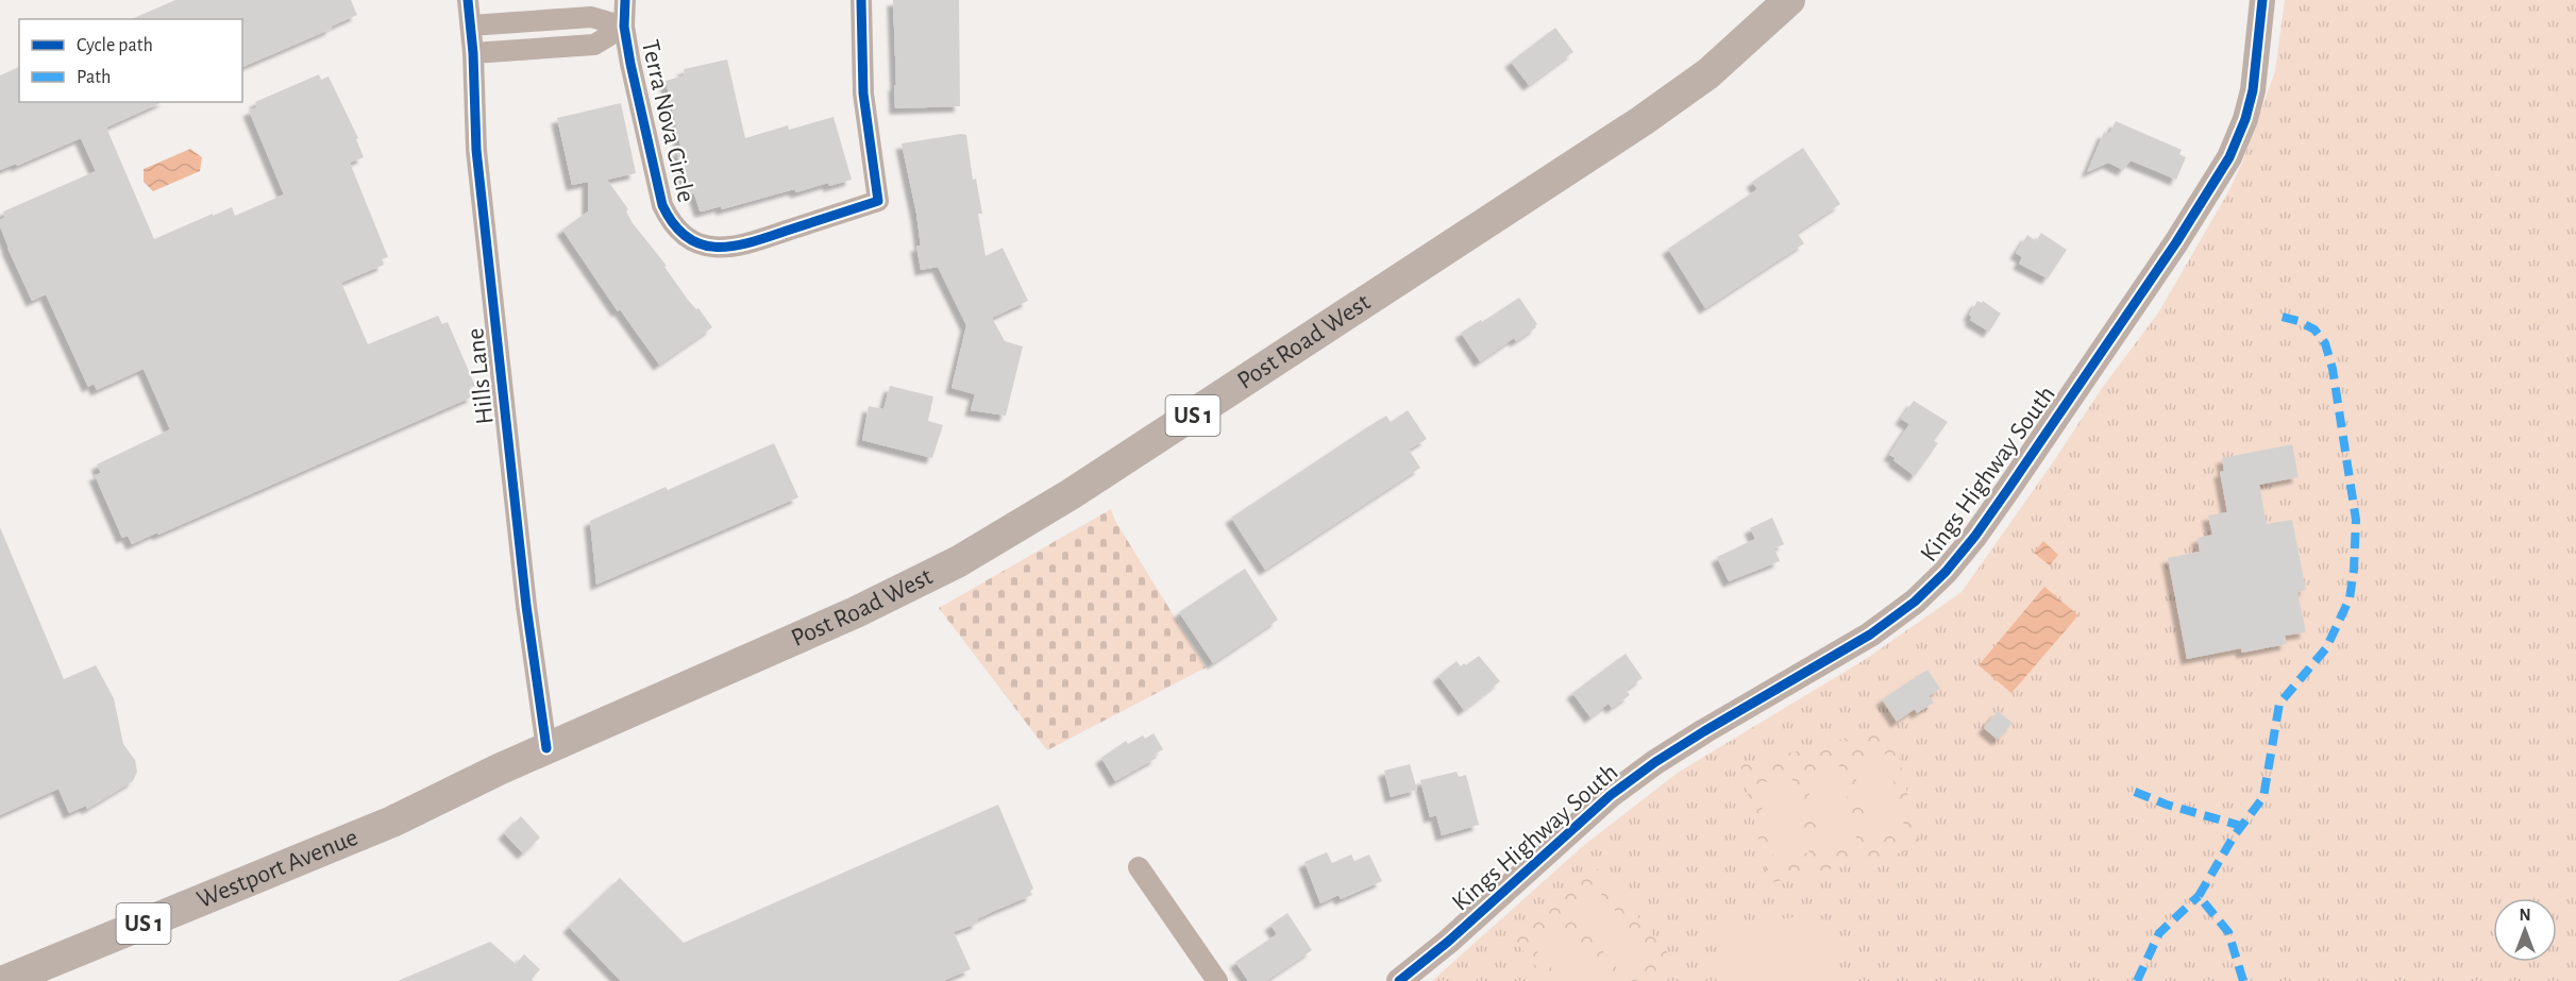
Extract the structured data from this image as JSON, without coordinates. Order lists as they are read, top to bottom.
{
  "streets": {
    "main road": ["Post Road West", "US 1", "Westport Avenue"],
    "street": ["Terra Nova Circle", "Hills Lane", "Kings Highway South"]
  },
  "crossings": [
    ["Terra Nova Circle", "Hills Lane"],
    ["Post Road West", "Hills Lane"],
    ["Post Road West", "Westport Avenue"],
    ["Hills Lane", "Westport Avenue"]
  ],
  "legend": ["Cycle path", "Path"],
  "north": "top"
}
